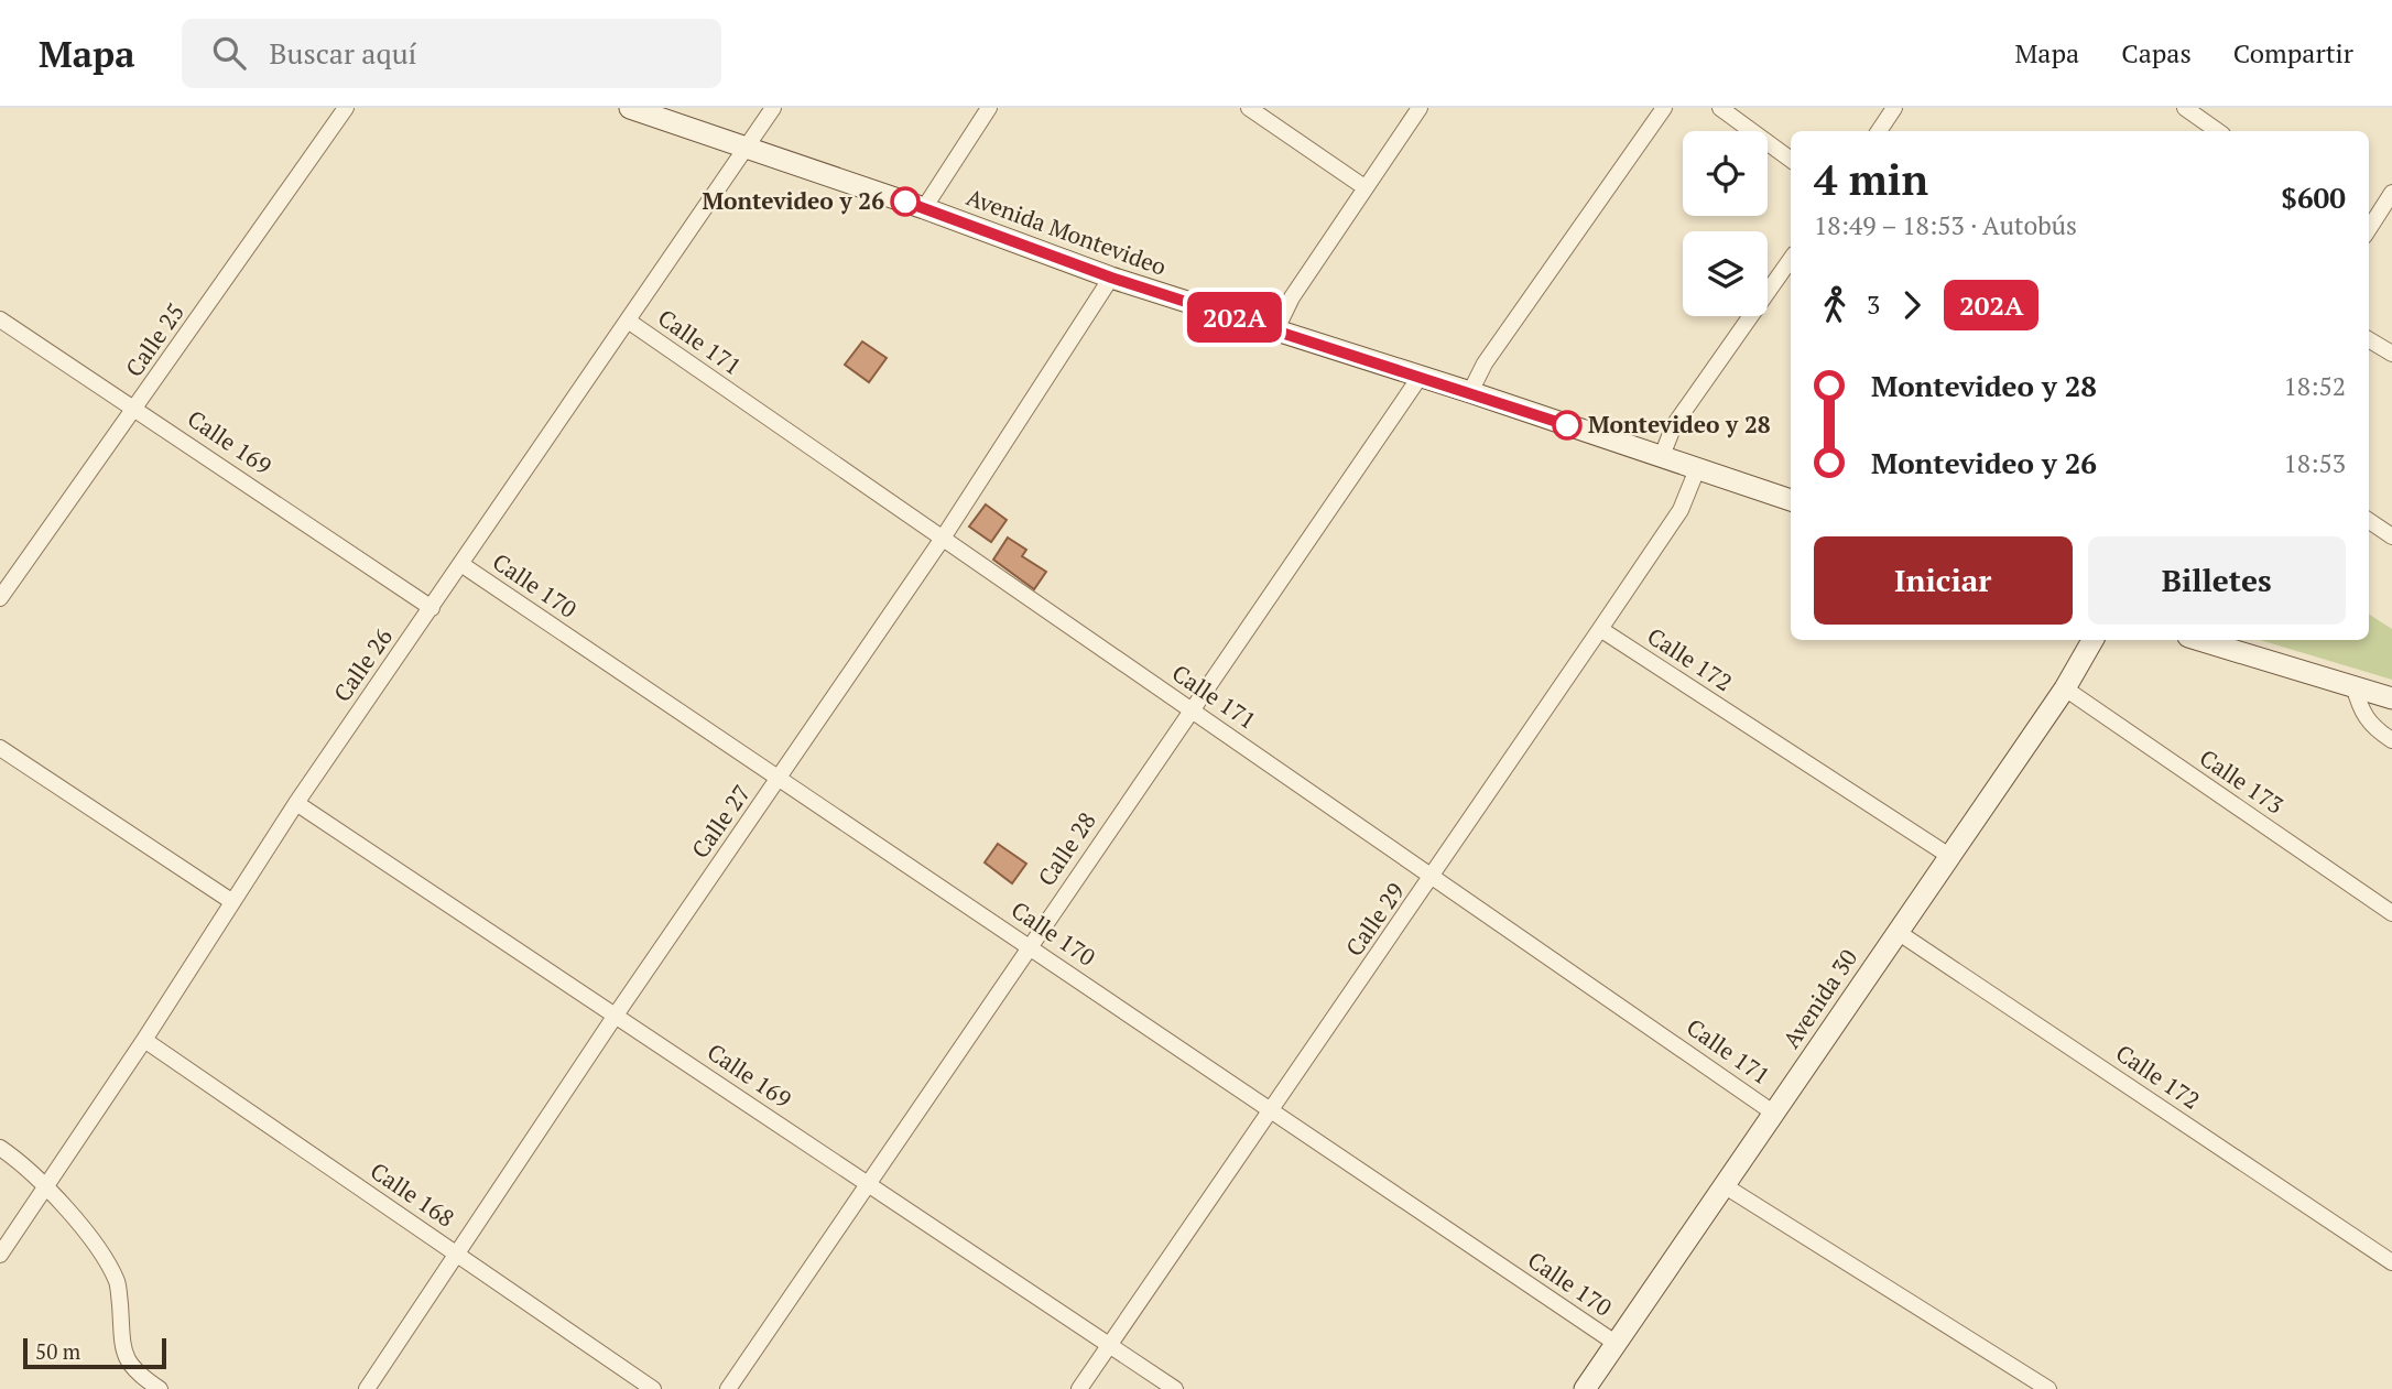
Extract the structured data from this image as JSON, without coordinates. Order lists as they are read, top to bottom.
{
  "streets": {
    "main road": ["Avenida Montevideo", "Avenida 30"],
    "street": [
      "Calle 25",
      "Calle 171",
      "Calle 169",
      "Calle 170",
      "Calle 172",
      "Calle 26",
      "Calle 173",
      "Calle 27",
      "Calle 28",
      "Calle 29",
      "Calle 168"
    ]
  },
  "crossings": [
    ["Avenida Montevideo", "Calle 26"],
    ["Avenida Montevideo", "Calle 27"],
    ["Avenida Montevideo", "Calle 28"],
    ["Avenida Montevideo", "Calle 29"],
    ["Calle 25", "Calle 169"],
    ["Calle 171", "Calle 26"],
    ["Calle 171", "Calle 27"],
    ["Calle 171", "Calle 28"],
    ["Calle 171", "Calle 29"],
    ["Calle 171", "Avenida 30"],
    ["Calle 169", "Calle 26"],
    ["Calle 169", "Calle 27"],
    ["Calle 169", "Calle 28"],
    ["Calle 169", "Calle 29"],
    ["Calle 170", "Calle 26"],
    ["Calle 170", "Calle 27"],
    ["Calle 170", "Calle 28"],
    ["Calle 170", "Calle 29"],
    ["Calle 170", "Avenida 30"],
    ["Calle 172", "Calle 29"],
    ["Calle 172", "Avenida 30"],
    ["Calle 26", "Calle 168"],
    ["Calle 173", "Avenida 30"],
    ["Calle 27", "Calle 168"]
  ],
  "places": ["Montevideo y 26", "Montevideo y 28"],
  "lines": ["bus line 202A"],
  "scale_bar": "50 m",
  "page": {
    "header": "Mapa",
    "search": "Buscar aquí",
    "nav": ["Mapa", "Capas", "Compartir"],
    "on_map": "202A",
    "heading": ["4 min", "18:49 – 18:53 · Autobús", "$600"],
    "legs": ["3", "202A"],
    "list": [
      {
        "name": "Montevideo y 28",
        "value": "18:52"
      },
      {
        "name": "Montevideo y 26",
        "value": "18:53"
      }
    ],
    "buttons": ["Iniciar", "Billetes"],
    "scale": "50 m"
  }
}
